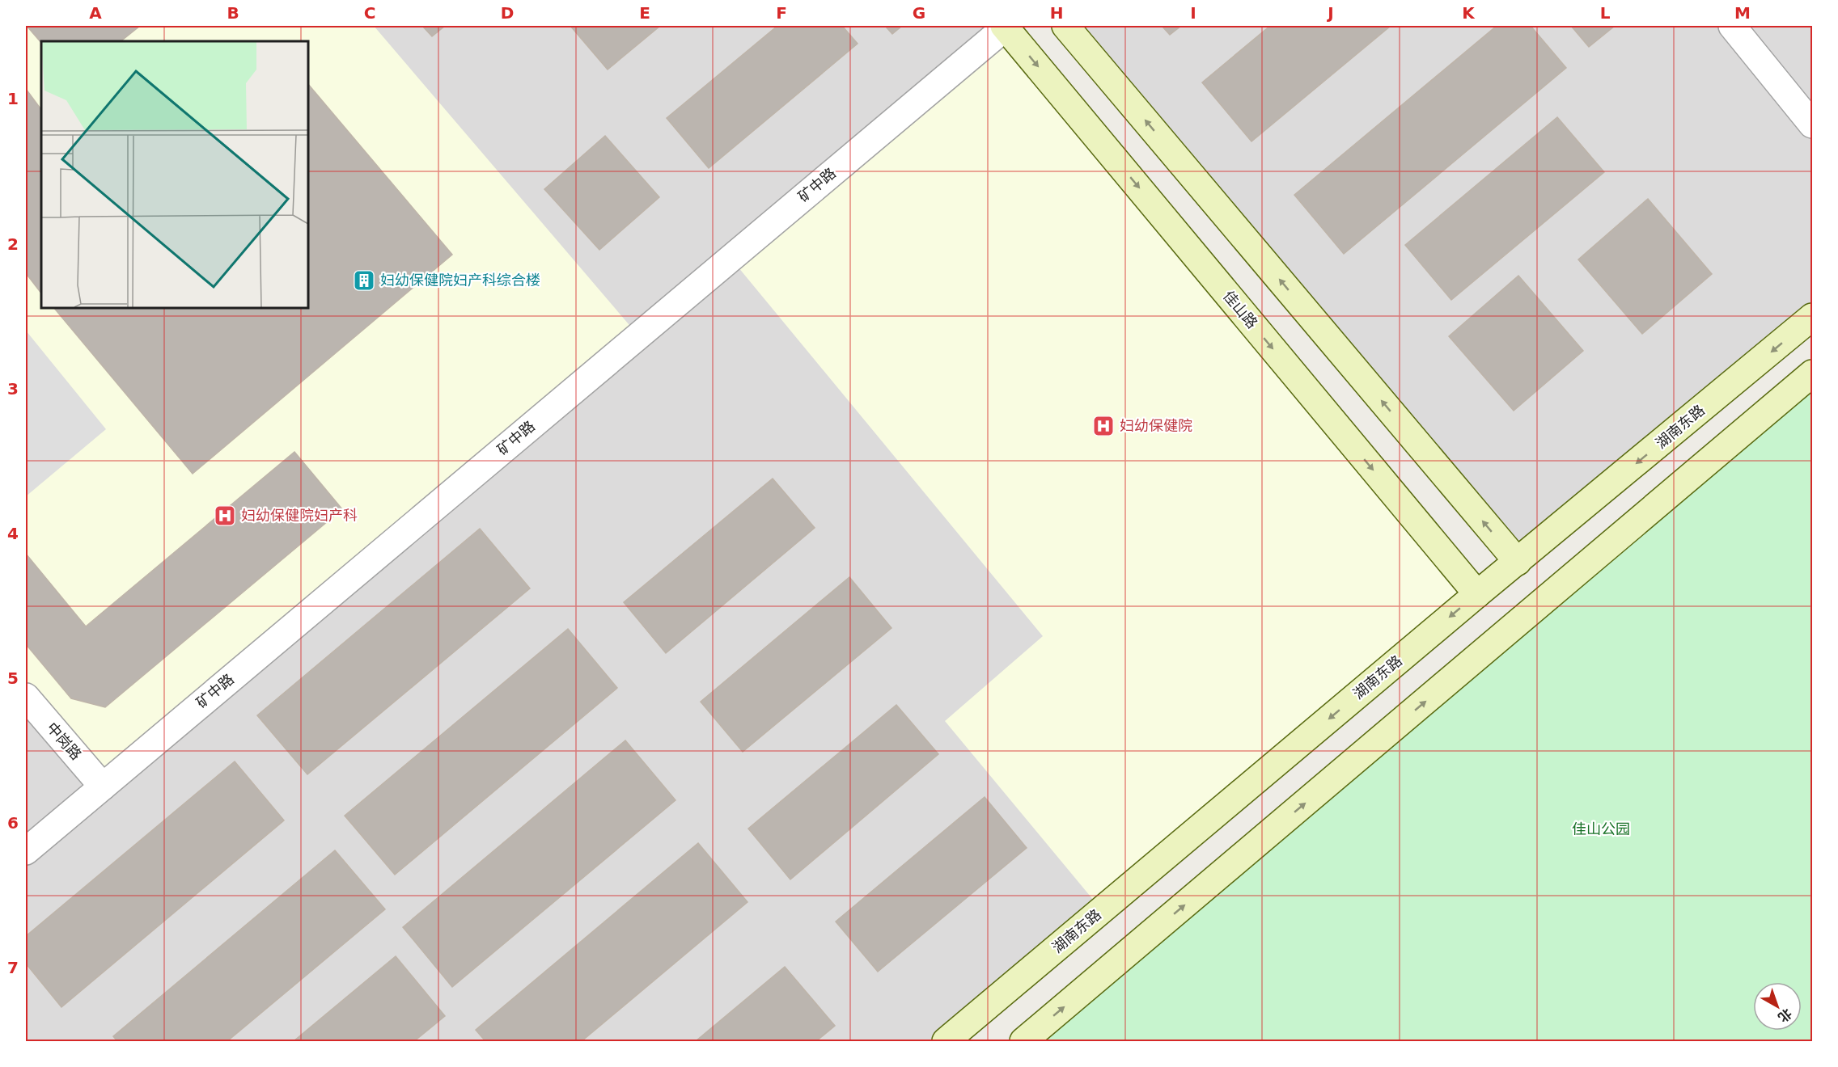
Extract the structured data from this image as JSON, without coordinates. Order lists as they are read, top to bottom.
{
  "streets": {
    "main road": ["佳山路", "湖南东路"],
    "street": ["矿中路", "中岗路"]
  },
  "crossings": [
    ["矿中路", "佳山路"],
    ["矿中路", "中岗路"],
    ["佳山路", "湖南东路"]
  ],
  "parks": ["佳山公园"],
  "places": {
    "building": ["妇幼保健院妇产科综合楼"],
    "hospital": ["妇幼保健院", "妇幼保健院妇产科"]
  },
  "north": "bottom right",
  "grid": {
    "columns": [
      "A",
      "B",
      "C",
      "D",
      "E",
      "F",
      "G",
      "H",
      "I",
      "J",
      "K",
      "L",
      "M"
    ],
    "rows": [
      "1",
      "2",
      "3",
      "4",
      "5",
      "6",
      "7"
    ]
  }
}
